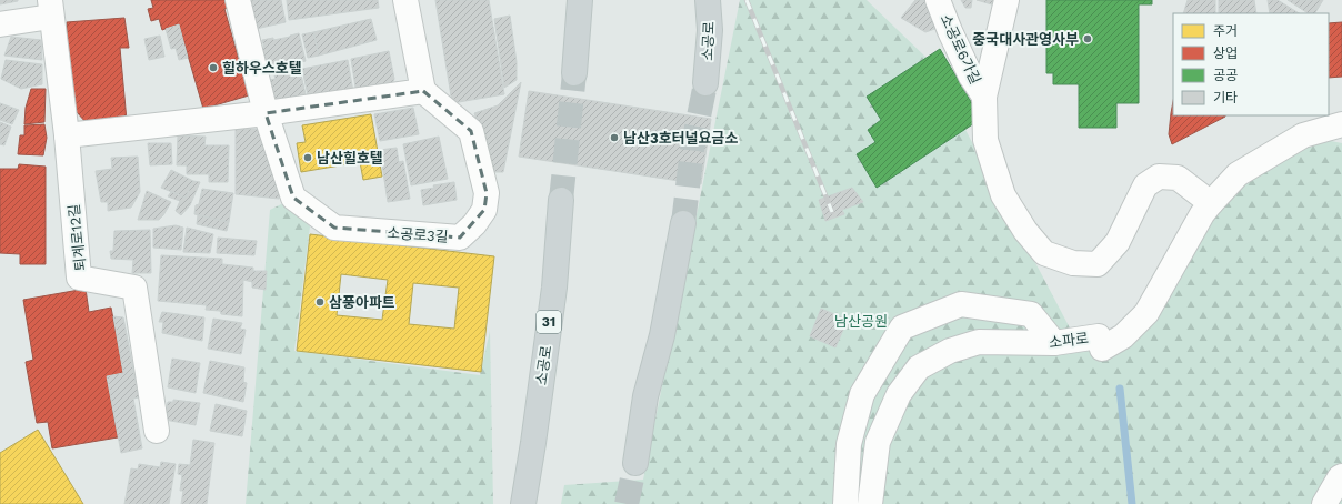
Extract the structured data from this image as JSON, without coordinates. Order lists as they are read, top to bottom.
{
  "streets": {
    "main road": ["소공로", "31"],
    "street": [
      "소공로6가길",
      "소공로3길",
      "퇴계로12길",
      "소파로"
    ]
  },
  "parks": ["남산공원"],
  "places": [
    "중국대사관영사부",
    "힐하우스호텔",
    "남산3호터널요금소",
    "남산힐호텔",
    "삼풍아파트"
  ],
  "legend": [
    "주거",
    "상업",
    "공공",
    "기타"
  ]
}
